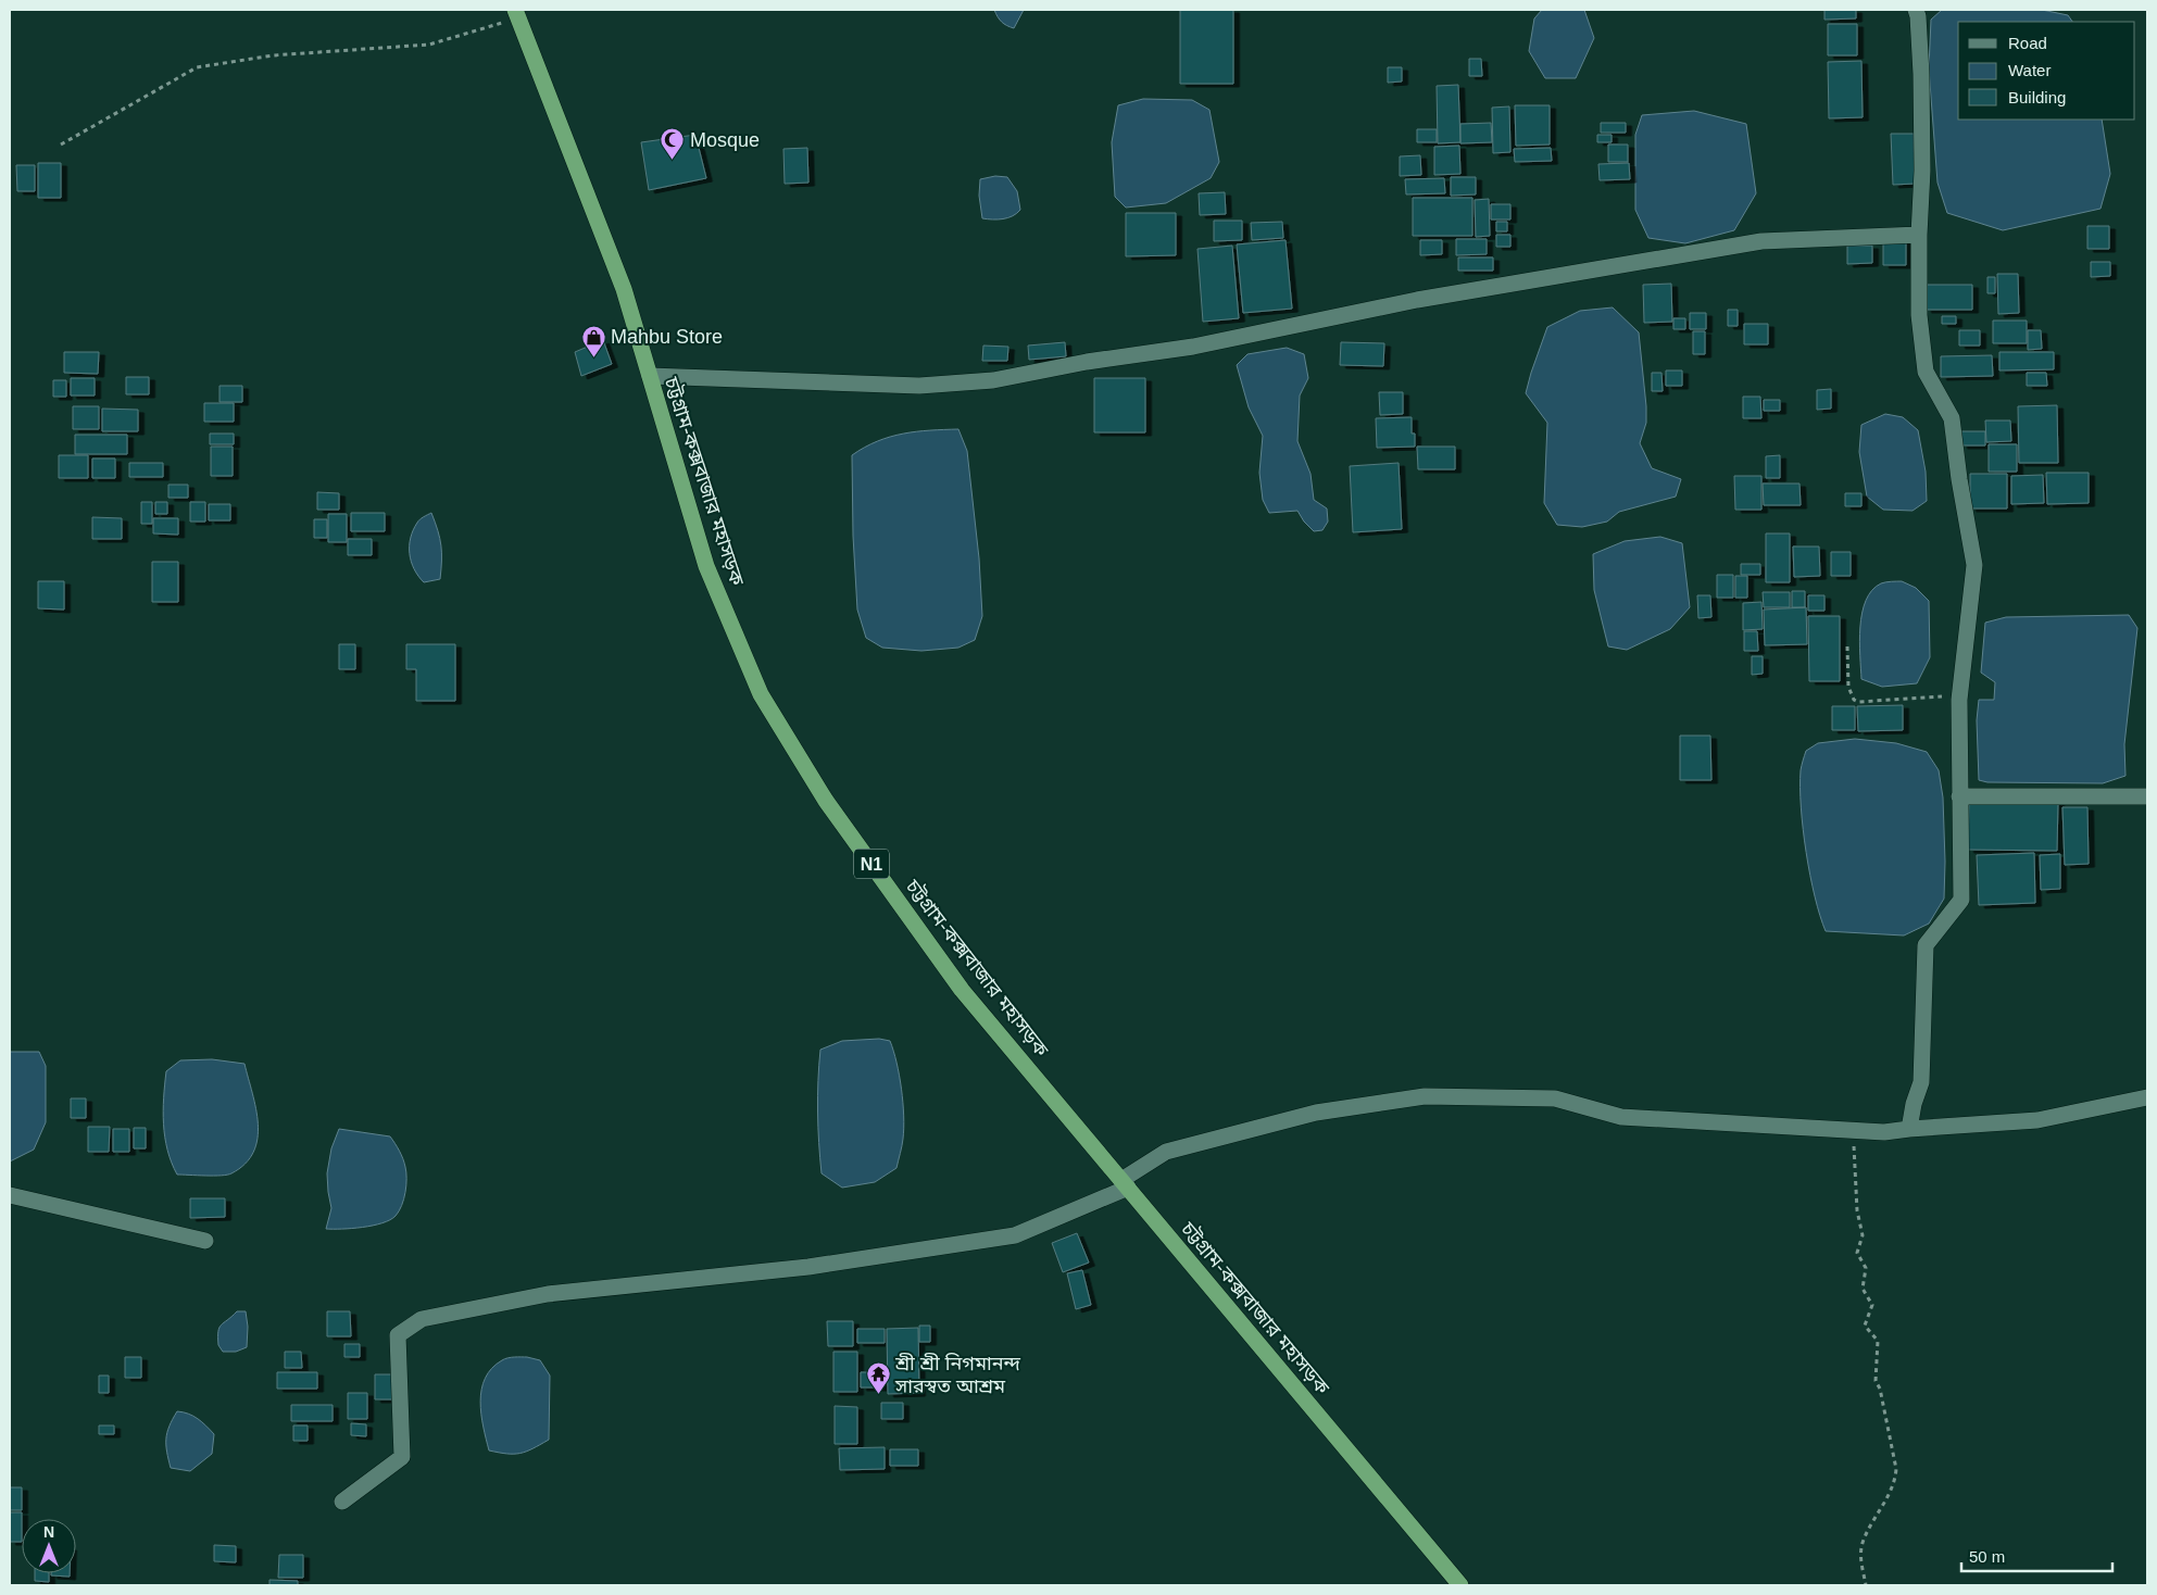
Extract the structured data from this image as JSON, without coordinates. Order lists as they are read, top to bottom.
{
  "streets": {
    "highway": ["চট্টগ্রাম-কক্সবাজার মহাসড়ক", "N1"]
  },
  "places": {
    "mosque": ["Mosque"],
    "shop": ["Mahbu Store"],
    "temple": ["শ্রী শ্রী নিগমানন্দ সারস্বত আশ্রম"]
  },
  "legend": ["Road", "Water", "Building"],
  "scale_bar": "50 m",
  "north": "top"
}
